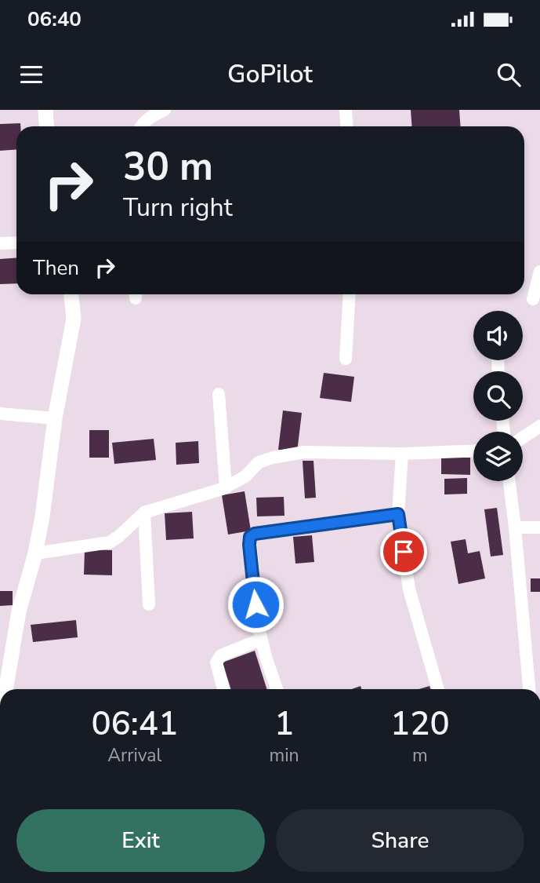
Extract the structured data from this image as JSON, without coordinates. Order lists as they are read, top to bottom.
{
  "page": {
    "status": "06:40",
    "header": "GoPilot",
    "turn": ["30 m", "Turn right"],
    "then": "Then",
    "eta": [
      "06:41",
      "Arrival",
      "1",
      "min",
      "120",
      "m"
    ],
    "buttons": ["Exit", "Share"]
  }
}
